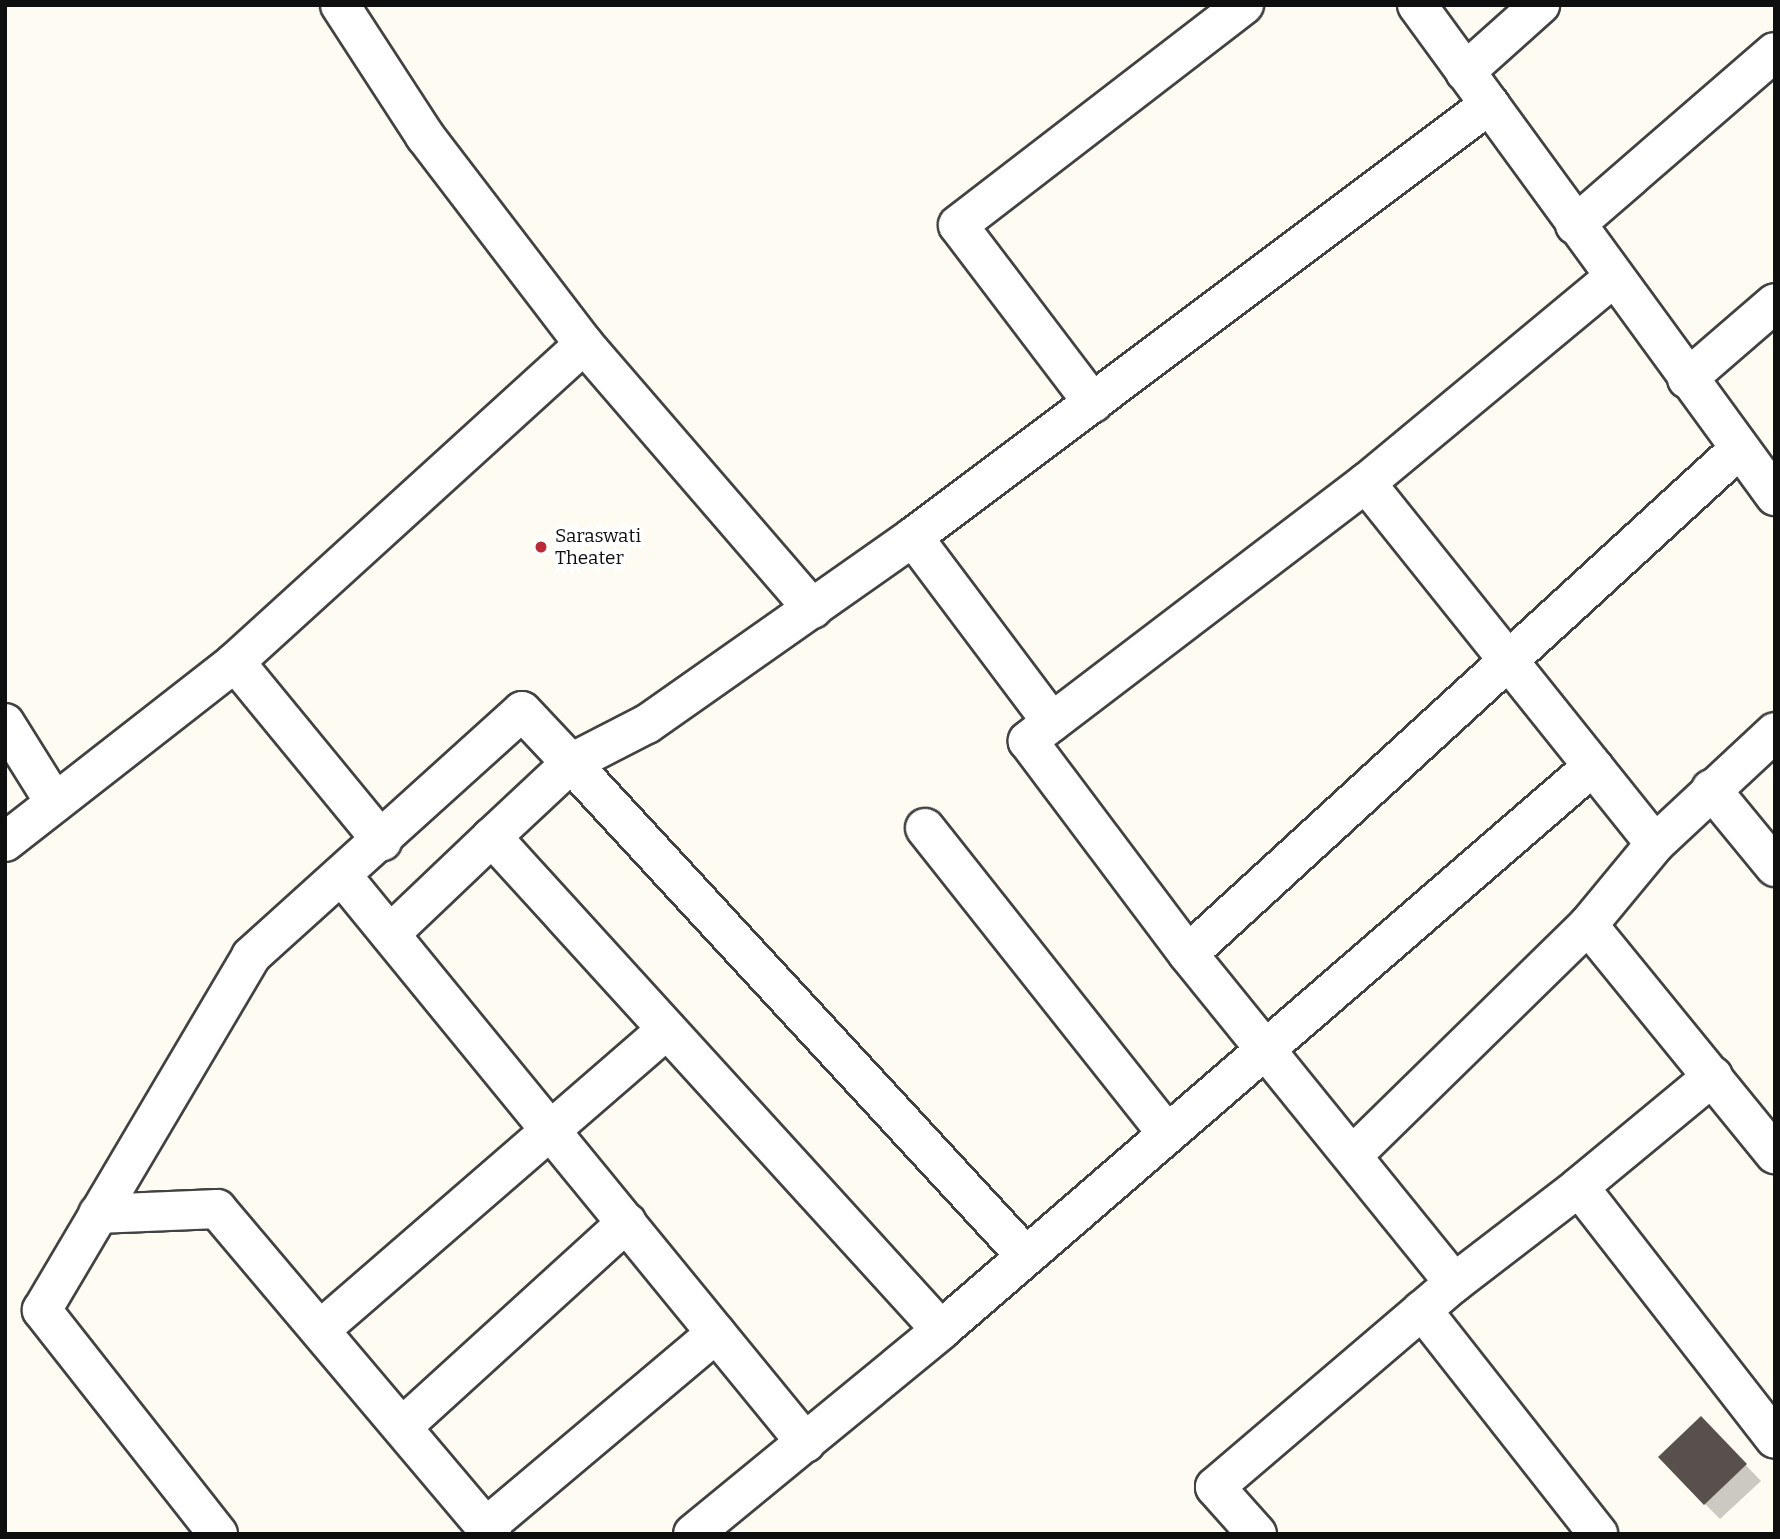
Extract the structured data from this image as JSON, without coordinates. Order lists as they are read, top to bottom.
{
  "places": ["Saraswati Theater"]
}
